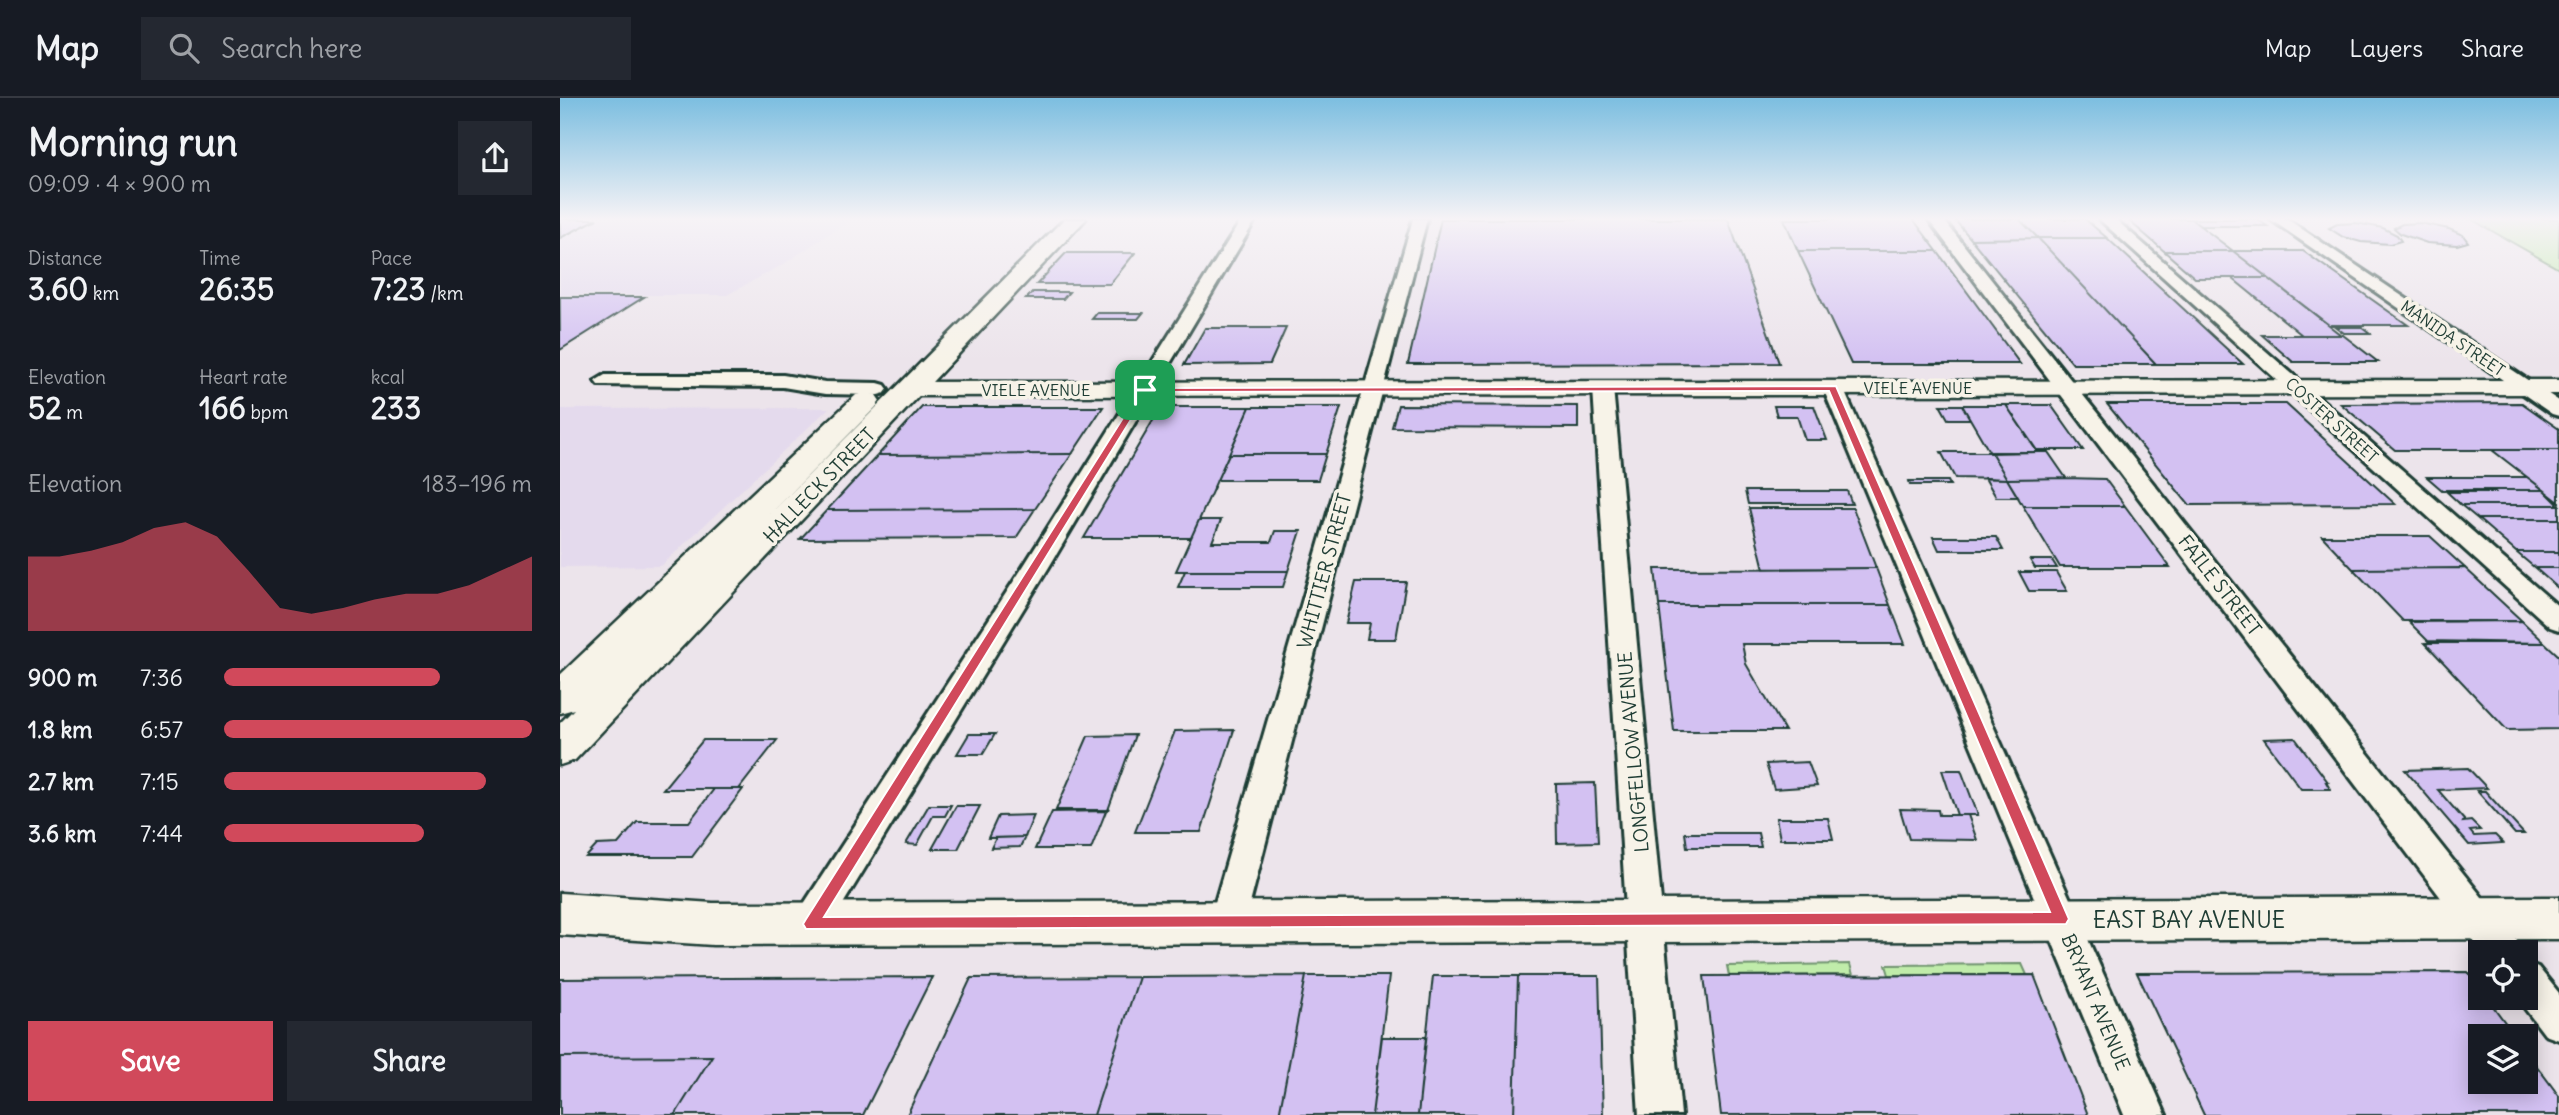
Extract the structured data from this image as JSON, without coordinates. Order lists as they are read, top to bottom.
{
  "streets": {
    "main road": ["HALLECK STREET", "EAST BAY AVENUE"],
    "street": [
      "MANIDA STREET",
      "VIELE AVENUE",
      "COSTER STREET",
      "WHITTIER STREET",
      "FAILE STREET",
      "LONGFELLOW AVENUE",
      "BRYANT AVENUE"
    ]
  },
  "crossings": [
    ["MANIDA STREET", "VIELE AVENUE"],
    ["VIELE AVENUE", "COSTER STREET"],
    ["VIELE AVENUE", "HALLECK STREET"],
    ["VIELE AVENUE", "WHITTIER STREET"],
    ["VIELE AVENUE", "FAILE STREET"],
    ["VIELE AVENUE", "LONGFELLOW AVENUE"],
    ["VIELE AVENUE", "BRYANT AVENUE"],
    ["WHITTIER STREET", "EAST BAY AVENUE"],
    ["FAILE STREET", "EAST BAY AVENUE"],
    ["LONGFELLOW AVENUE", "EAST BAY AVENUE"],
    ["EAST BAY AVENUE", "BRYANT AVENUE"]
  ],
  "page": {
    "header": "Map",
    "search": "Search here",
    "nav": ["Map", "Layers", "Share"],
    "heading": ["Morning run", "09:09 · 4 × 900 m"],
    "stats": [
      ["Distance", "3.60 km"],
      ["Time", "26:35"],
      ["Pace", "7:23 /km"],
      ["Elevation", "52 m"],
      ["Heart rate", "166 bpm"],
      ["kcal", "233"]
    ],
    "chart": ["Elevation", "183–196 m"],
    "list": [
      {
        "name": "900 m",
        "note": "7:36"
      },
      {
        "name": "1.8 km",
        "note": "6:57"
      },
      {
        "name": "2.7 km",
        "note": "7:15"
      },
      {
        "name": "3.6 km",
        "note": "7:44"
      }
    ],
    "buttons": ["Save", "Share"]
  }
}
